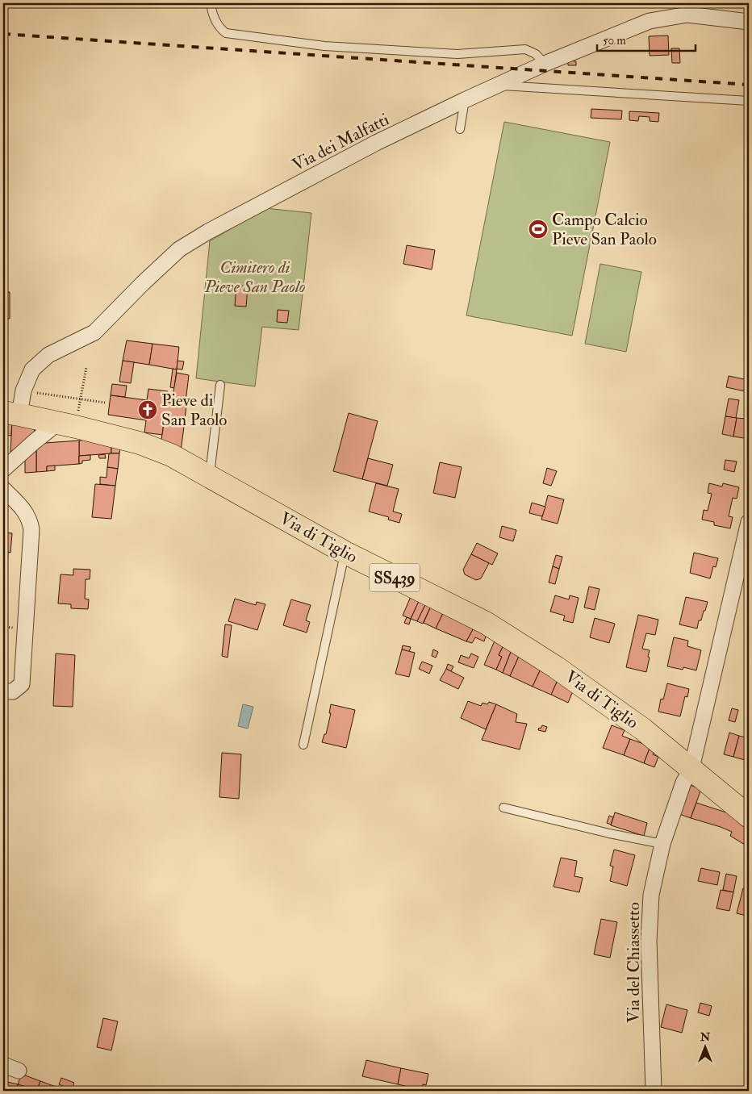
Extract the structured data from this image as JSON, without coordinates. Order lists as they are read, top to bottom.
{
  "streets": {
    "main road": ["Via di Tiglio", "SS439"],
    "street": ["Via dei Malfatti", "Via del Chiassetto"]
  },
  "crossings": [
    ["Via dei Malfatti", "Via di Tiglio"],
    ["Via di Tiglio", "Via del Chiassetto"]
  ],
  "parks": ["Cimitero di Pieve San Paolo"],
  "places": {
    "sports": ["Campo Calcio Pieve San Paolo"],
    "church": ["Pieve di San Paolo"]
  },
  "scale_bar": "50 m",
  "north": "top"
}
